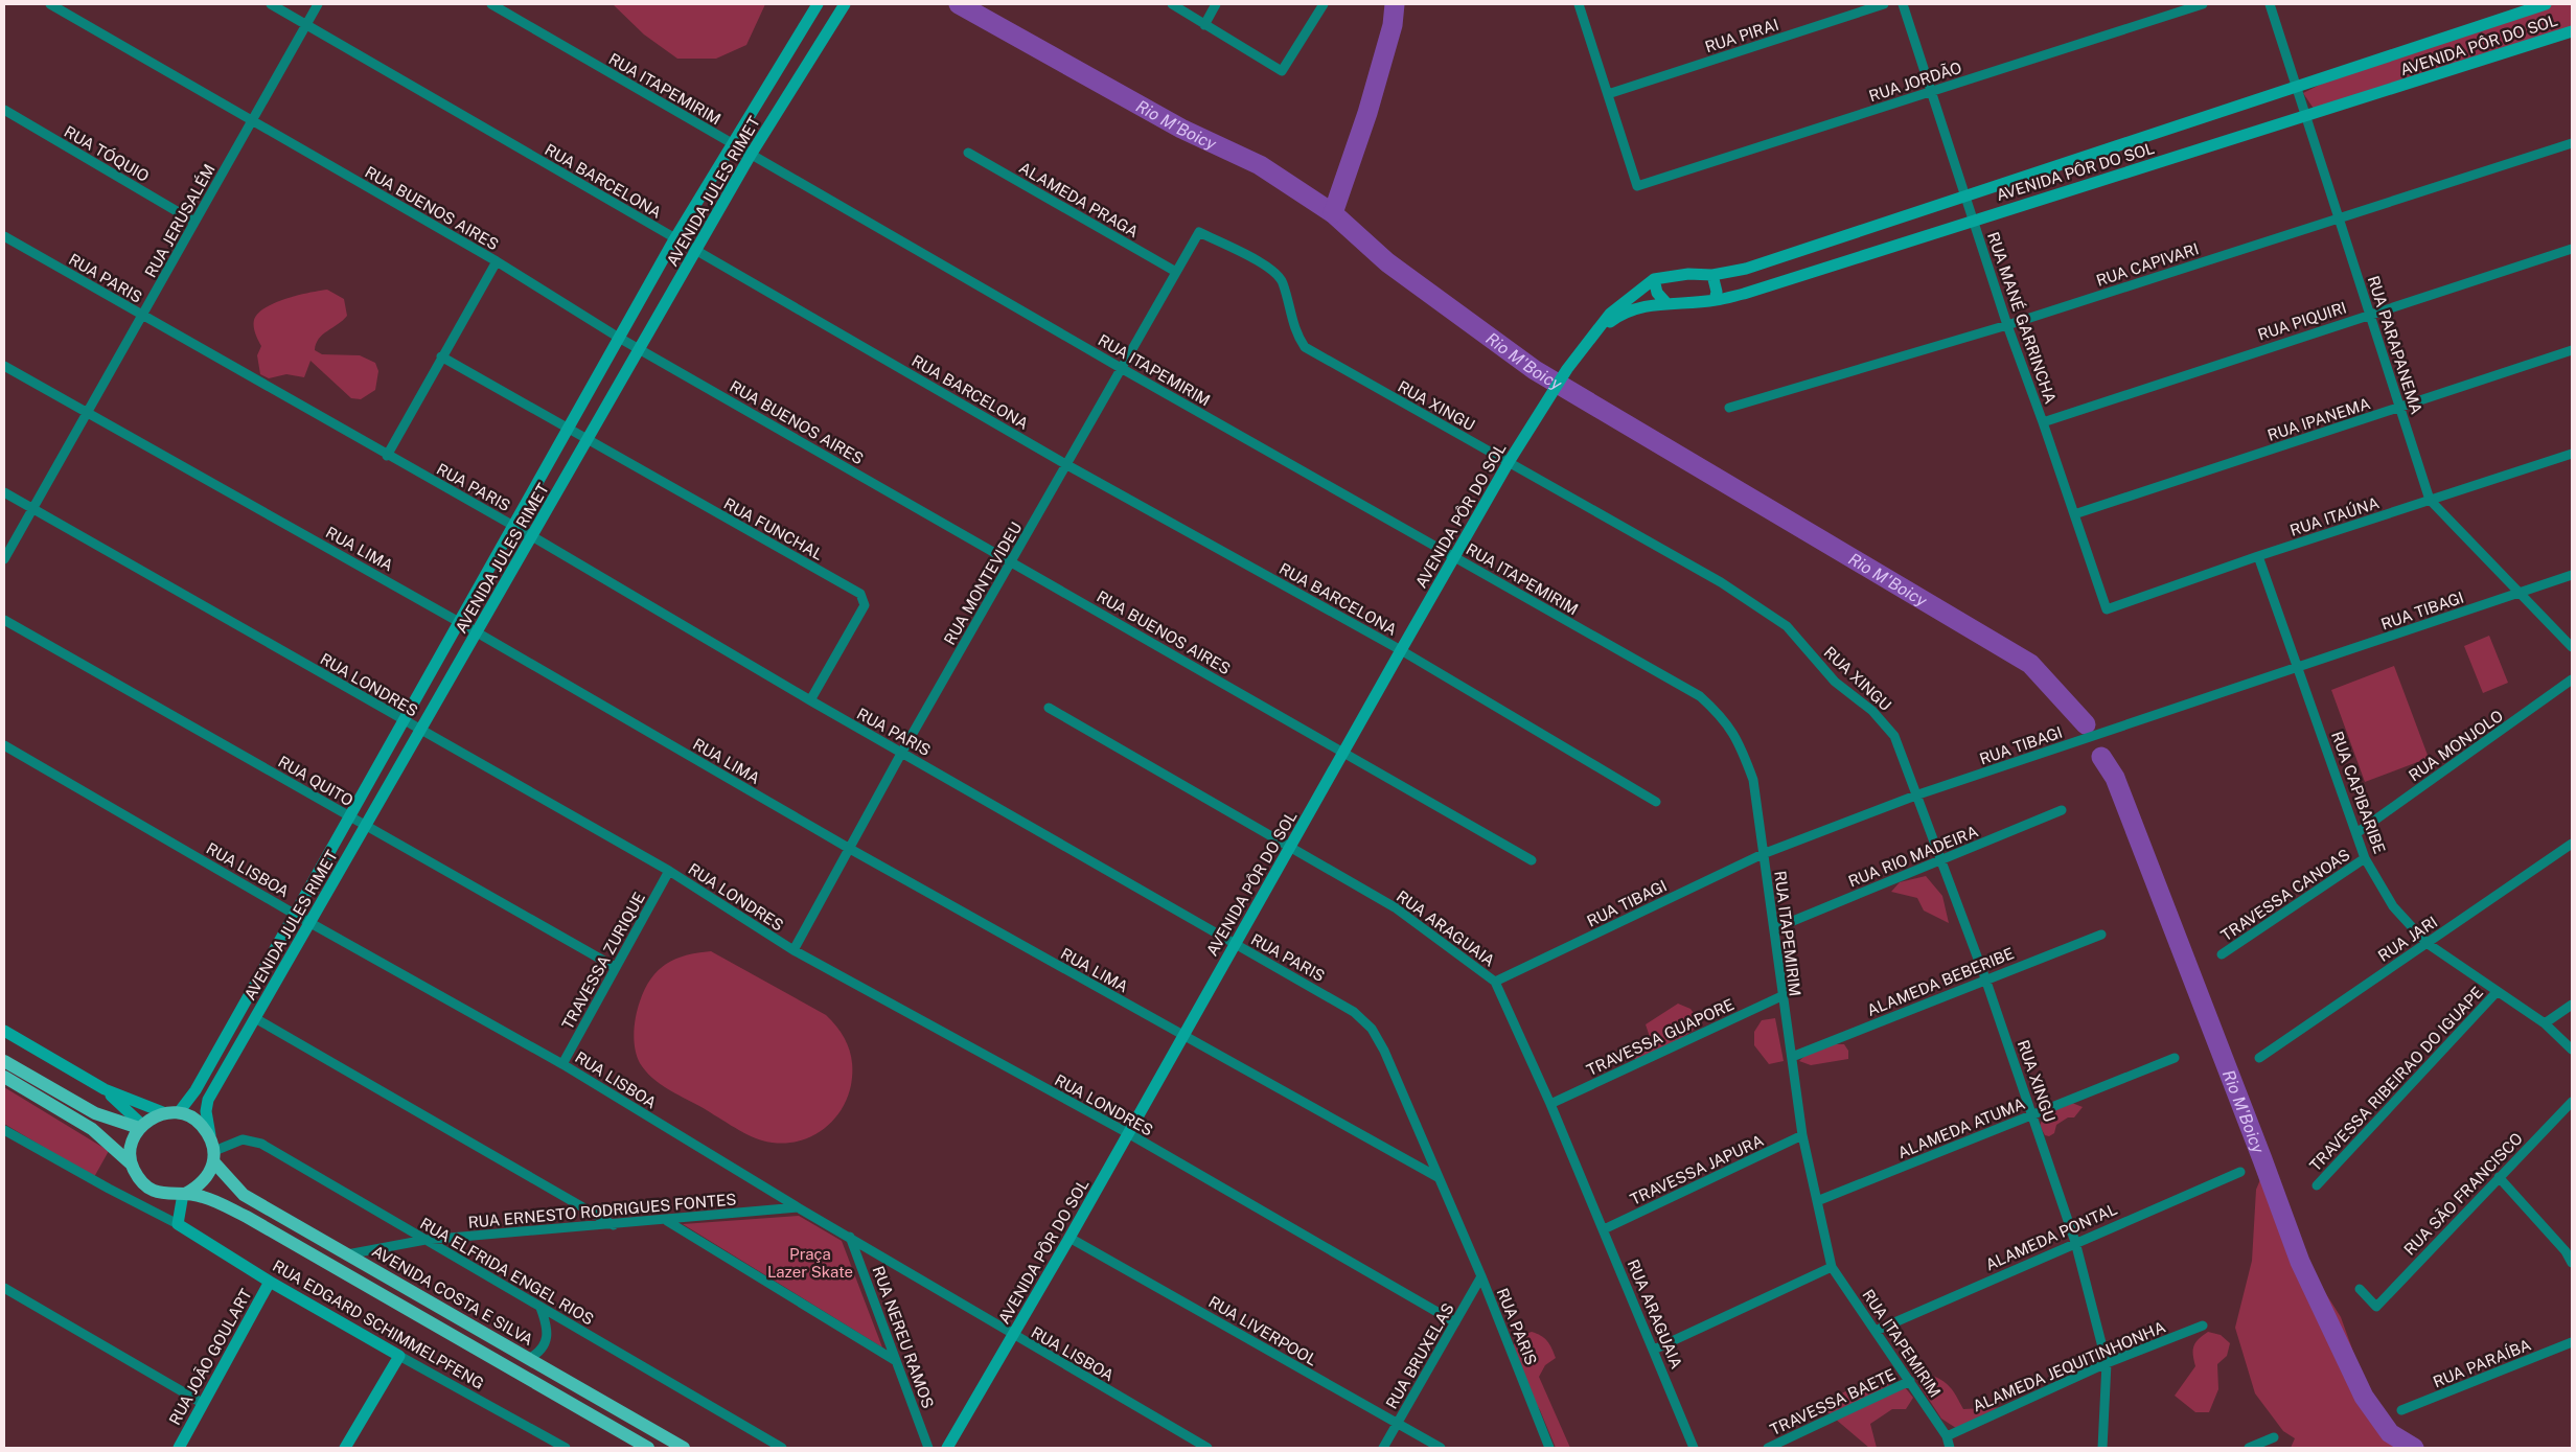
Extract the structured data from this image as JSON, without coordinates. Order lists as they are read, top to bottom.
{
  "streets": {
    "main road": ["AVENIDA COSTA E SILVA"],
    "street": [
      "RUA PIRAI",
      "AVENIDA PÔR DO SOL",
      "RUA JORDÃO",
      "RUA ITAPEMIRIM",
      "RUA TÓQUIO",
      "RUA BARCELONA",
      "AVENIDA JULES RIMET",
      "ALAMEDA PRAGA",
      "RUA BUENOS AIRES",
      "RUA JERUSALÉM",
      "RUA CAPIVARI",
      "RUA PARIS",
      "RUA MANÉ GARRINCHA",
      "RUA PIQUIRI",
      "RUA PARAPANEMA",
      "RUA XINGU",
      "RUA IPANEMA",
      "RUA ITAÚNA",
      "RUA FUNCHAL",
      "RUA LIMA",
      "RUA MONTEVIDEU",
      "RUA TIBAGI",
      "RUA LONDRES",
      "RUA MONJOLO",
      "RUA QUITO",
      "RUA CAPIBARIBE",
      "RUA RIO MADEIRA",
      "RUA LISBOA",
      "TRAVESSA CANOAS",
      "RUA ARAGUAIA",
      "RUA JARI",
      "TRAVESSA ZURIQUE",
      "ALAMEDA BEBERIBE",
      "TRAVESSA GUAPORE",
      "TRAVESSA RIBEIRAO DO IGUAPE",
      "ALAMEDA ATUMA",
      "TRAVESSA JAPURA",
      "RUA SÃO FRANCISCO",
      "RUA ERNESTO RODRIGUES FONTES",
      "ALAMEDA PONTAL",
      "RUA ELFRIDA ENGEL RIOS",
      "RUA EDGARD SCHIMMELPFENG",
      "RUA LIVERPOOL",
      "RUA NEREU RAMOS",
      "RUA BRUXELAS",
      "RUA JOÃO GOULART",
      "RUA PARAÍBA",
      "ALAMEDA JEQUITINHONHA",
      "TRAVESSA BAETE"
    ]
  },
  "crossings": [
    ["RUA PIRAI", "RUA JORDÃO"],
    ["AVENIDA PÔR DO SOL", "RUA ITAPEMIRIM"],
    ["AVENIDA PÔR DO SOL", "RUA BARCELONA"],
    ["AVENIDA PÔR DO SOL", "RUA BUENOS AIRES"],
    ["AVENIDA PÔR DO SOL", "RUA PARIS"],
    ["AVENIDA PÔR DO SOL", "RUA MANÉ GARRINCHA"],
    ["AVENIDA PÔR DO SOL", "RUA PARAPANEMA"],
    ["AVENIDA PÔR DO SOL", "RUA XINGU"],
    ["AVENIDA PÔR DO SOL", "RUA LIMA"],
    ["AVENIDA PÔR DO SOL", "RUA LONDRES"],
    ["AVENIDA PÔR DO SOL", "RUA LISBOA"],
    ["AVENIDA PÔR DO SOL", "RUA ARAGUAIA"],
    ["AVENIDA PÔR DO SOL", "RUA LIVERPOOL"],
    ["RUA JORDÃO", "RUA MANÉ GARRINCHA"],
    ["RUA ITAPEMIRIM", "AVENIDA JULES RIMET"],
    ["RUA ITAPEMIRIM", "RUA MONTEVIDEU"],
    ["RUA ITAPEMIRIM", "RUA TIBAGI"],
    ["RUA ITAPEMIRIM", "RUA RIO MADEIRA"],
    ["RUA ITAPEMIRIM", "ALAMEDA BEBERIBE"],
    ["RUA ITAPEMIRIM", "TRAVESSA GUAPORE"],
    ["RUA ITAPEMIRIM", "ALAMEDA ATUMA"],
    ["RUA ITAPEMIRIM", "TRAVESSA JAPURA"],
    ["RUA ITAPEMIRIM", "ALAMEDA PONTAL"],
    ["RUA ITAPEMIRIM", "ALAMEDA JEQUITINHONHA"],
    ["RUA ITAPEMIRIM", "TRAVESSA BAETE"],
    ["RUA TÓQUIO", "RUA JERUSALÉM"],
    ["RUA BARCELONA", "AVENIDA JULES RIMET"],
    ["RUA BARCELONA", "RUA JERUSALÉM"],
    ["RUA BARCELONA", "RUA MONTEVIDEU"],
    ["AVENIDA JULES RIMET", "RUA BUENOS AIRES"],
    ["AVENIDA JULES RIMET", "RUA PARIS"],
    ["AVENIDA JULES RIMET", "RUA FUNCHAL"],
    ["AVENIDA JULES RIMET", "RUA LIMA"],
    ["AVENIDA JULES RIMET", "RUA LONDRES"],
    ["AVENIDA JULES RIMET", "RUA QUITO"],
    ["AVENIDA JULES RIMET", "RUA LISBOA"],
    ["AVENIDA JULES RIMET", "RUA ELFRIDA ENGEL RIOS"],
    ["AVENIDA JULES RIMET", "AVENIDA COSTA E SILVA"],
    ["ALAMEDA PRAGA", "RUA MONTEVIDEU"],
    ["RUA BUENOS AIRES", "RUA JERUSALÉM"],
    ["RUA BUENOS AIRES", "RUA MONTEVIDEU"],
    ["RUA JERUSALÉM", "RUA PARIS"],
    ["RUA JERUSALÉM", "RUA LIMA"],
    ["RUA JERUSALÉM", "RUA LONDRES"],
    ["RUA CAPIVARI", "RUA MANÉ GARRINCHA"],
    ["RUA CAPIVARI", "RUA PARAPANEMA"],
    ["RUA PARIS", "RUA FUNCHAL"],
    ["RUA PARIS", "RUA LIMA"],
    ["RUA PARIS", "RUA MONTEVIDEU"],
    ["RUA PARIS", "RUA BRUXELAS"],
    ["RUA MANÉ GARRINCHA", "RUA PIQUIRI"],
    ["RUA MANÉ GARRINCHA", "RUA IPANEMA"],
    ["RUA MANÉ GARRINCHA", "RUA ITAÚNA"],
    ["RUA PIQUIRI", "RUA PARAPANEMA"],
    ["RUA PARAPANEMA", "RUA IPANEMA"],
    ["RUA PARAPANEMA", "RUA ITAÚNA"],
    ["RUA PARAPANEMA", "RUA TIBAGI"],
    ["RUA XINGU", "RUA MONTEVIDEU"],
    ["RUA XINGU", "RUA TIBAGI"],
    ["RUA XINGU", "RUA RIO MADEIRA"],
    ["RUA XINGU", "ALAMEDA BEBERIBE"],
    ["RUA XINGU", "ALAMEDA ATUMA"],
    ["RUA XINGU", "ALAMEDA PONTAL"],
    ["RUA XINGU", "ALAMEDA JEQUITINHONHA"],
    ["RUA ITAÚNA", "RUA CAPIBARIBE"],
    ["RUA LIMA", "RUA MONTEVIDEU"],
    ["RUA MONTEVIDEU", "RUA LONDRES"],
    ["RUA TIBAGI", "RUA CAPIBARIBE"],
    ["RUA TIBAGI", "RUA ARAGUAIA"],
    ["RUA LONDRES", "TRAVESSA ZURIQUE"],
    ["RUA LONDRES", "RUA BRUXELAS"],
    ["RUA MONJOLO", "RUA CAPIBARIBE"],
    ["RUA QUITO", "TRAVESSA ZURIQUE"],
    ["RUA CAPIBARIBE", "TRAVESSA CANOAS"],
    ["RUA CAPIBARIBE", "RUA JARI"],
    ["RUA CAPIBARIBE", "TRAVESSA RIBEIRAO DO IGUAPE"],
    ["RUA LISBOA", "TRAVESSA ZURIQUE"],
    ["RUA LISBOA", "RUA ERNESTO RODRIGUES FONTES"],
    ["RUA LISBOA", "RUA NEREU RAMOS"],
    ["RUA ARAGUAIA", "TRAVESSA GUAPORE"],
    ["RUA ARAGUAIA", "TRAVESSA JAPURA"],
    ["RUA ERNESTO RODRIGUES FONTES", "RUA ELFRIDA ENGEL RIOS"],
    ["RUA ERNESTO RODRIGUES FONTES", "AVENIDA COSTA E SILVA"],
    ["RUA ELFRIDA ENGEL RIOS", "AVENIDA COSTA E SILVA"],
    ["RUA EDGARD SCHIMMELPFENG", "RUA JOÃO GOULART"],
    ["RUA LIVERPOOL", "RUA BRUXELAS"]
  ],
  "water": ["Rio M'Boicy"],
  "parks": ["Praça Lazer Skate"]
}
